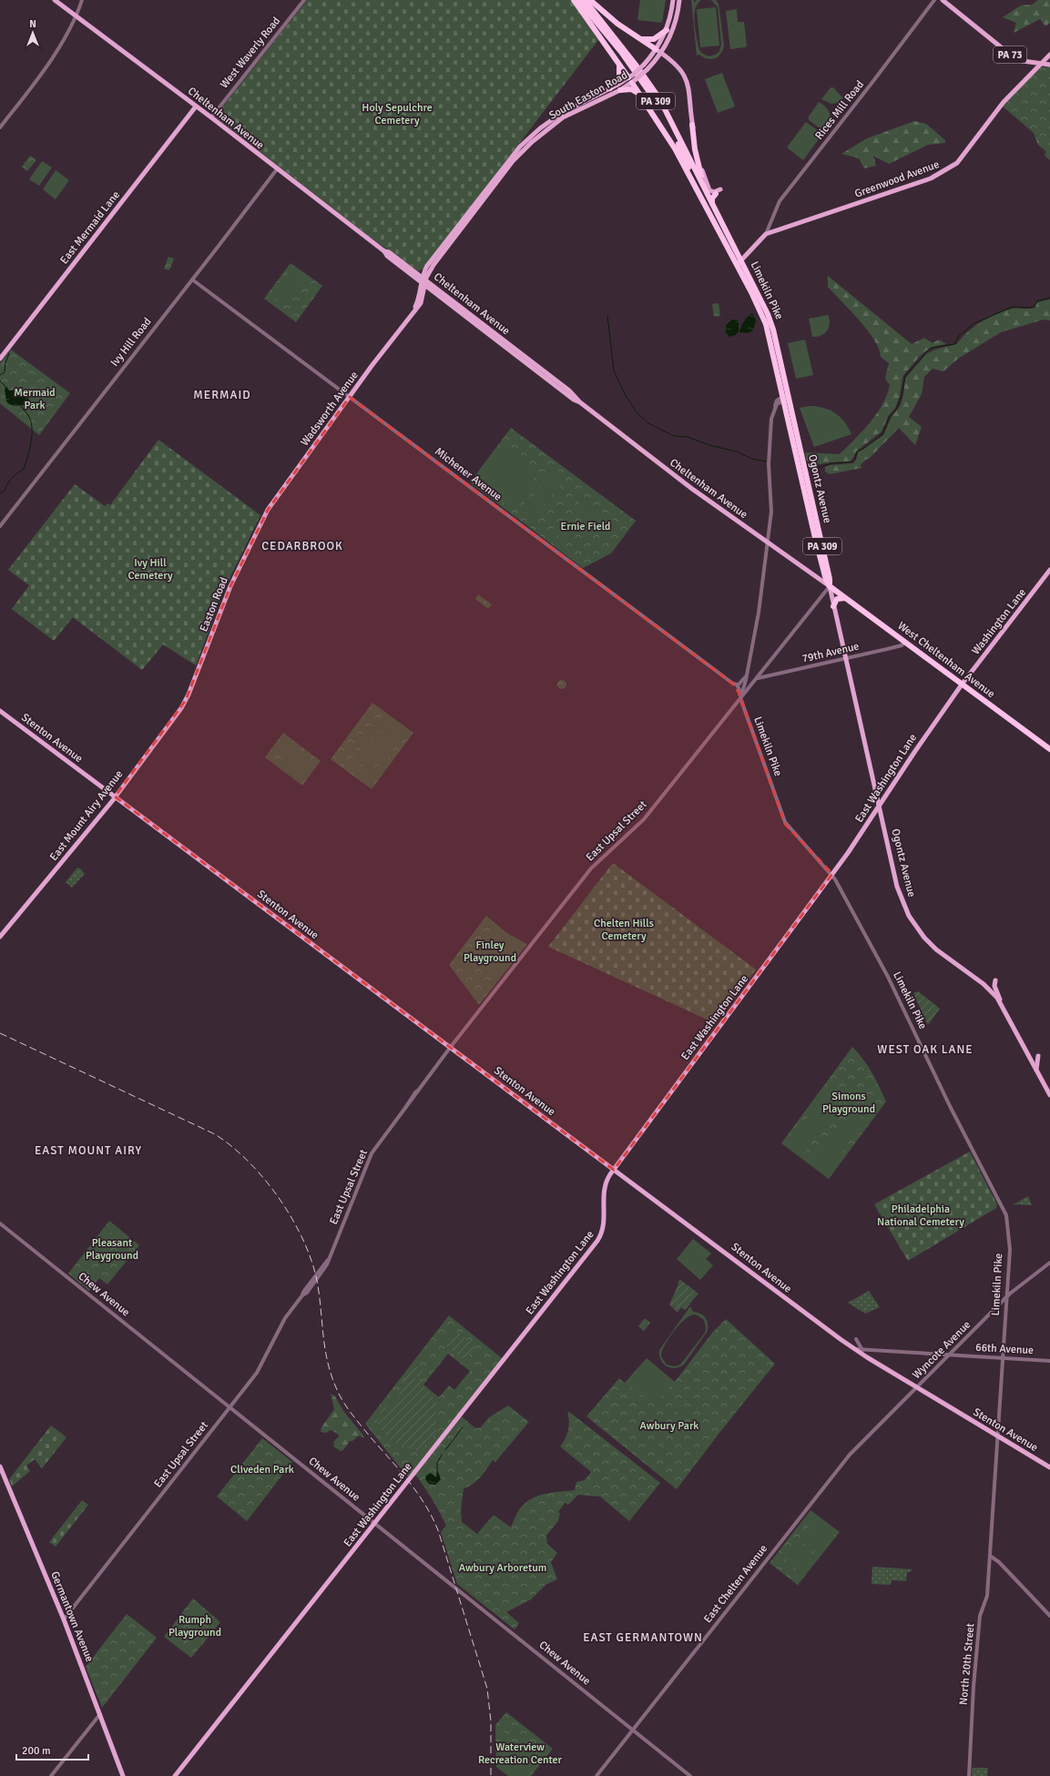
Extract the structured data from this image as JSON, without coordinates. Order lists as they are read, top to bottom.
{
  "streets": {
    "highway": [
      "PA 309",
      "Limekiln Pike",
      "Ogontz Avenue",
      "West Cheltenham Avenue"
    ],
    "main road": [
      "PA 73",
      "South Easton Road",
      "Cheltenham Avenue",
      "Greenwood Avenue",
      "East Mermaid Lane",
      "Wadsworth Avenue",
      "Easton Road",
      "Washington Lane",
      "Stenton Avenue",
      "East Washington Lane",
      "East Mount Airy Avenue",
      "Germantown Avenue"
    ],
    "street": [
      "West Waverly Road",
      "Rices Mill Road",
      "Ivy Hill Road",
      "Michener Avenue",
      "79th Avenue",
      "East Upsal Street",
      "Chew Avenue",
      "66th Avenue",
      "Wyncote Avenue",
      "East Chelten Avenue",
      "North 20th Street"
    ]
  },
  "crossings": [
    ["West Waverly Road", "Cheltenham Avenue"],
    ["PA 73", "Greenwood Avenue"],
    ["PA 309", "Limekiln Pike"],
    ["Rices Mill Road", "Greenwood Avenue"],
    ["Cheltenham Avenue", "East Mermaid Lane"],
    ["Cheltenham Avenue", "Ivy Hill Road"],
    ["Cheltenham Avenue", "Wadsworth Avenue"],
    ["Cheltenham Avenue", "Ogontz Avenue"],
    ["Cheltenham Avenue", "West Cheltenham Avenue"],
    ["Cheltenham Avenue", "East Upsal Street"],
    ["Greenwood Avenue", "Limekiln Pike"],
    ["Limekiln Pike", "Michener Avenue"],
    ["Limekiln Pike", "Ogontz Avenue"],
    ["Limekiln Pike", "Stenton Avenue"],
    ["Limekiln Pike", "East Washington Lane"],
    ["Limekiln Pike", "East Upsal Street"],
    ["Limekiln Pike", "66th Avenue"],
    ["Limekiln Pike", "Wyncote Avenue"],
    ["Limekiln Pike", "North 20th Street"],
    ["Ivy Hill Road", "Michener Avenue"],
    ["Wadsworth Avenue", "Michener Avenue"],
    ["Wadsworth Avenue", "Easton Road"],
    ["Michener Avenue", "East Upsal Street"],
    ["Ogontz Avenue", "79th Avenue"],
    ["Ogontz Avenue", "West Cheltenham Avenue"],
    ["Ogontz Avenue", "East Washington Lane"],
    ["Ogontz Avenue", "East Upsal Street"],
    ["Easton Road", "East Mount Airy Avenue"],
    ["Washington Lane", "West Cheltenham Avenue"],
    ["Washington Lane", "East Washington Lane"],
    ["79th Avenue", "West Cheltenham Avenue"],
    ["79th Avenue", "East Upsal Street"],
    ["West Cheltenham Avenue", "East Washington Lane"],
    ["West Cheltenham Avenue", "East Upsal Street"],
    ["Stenton Avenue", "East Washington Lane"],
    ["Stenton Avenue", "East Mount Airy Avenue"],
    ["Stenton Avenue", "East Upsal Street"],
    ["Stenton Avenue", "66th Avenue"],
    ["Stenton Avenue", "Wyncote Avenue"],
    ["East Washington Lane", "Chew Avenue"],
    ["East Upsal Street", "Chew Avenue"],
    ["East Upsal Street", "Germantown Avenue"],
    ["Chew Avenue", "East Chelten Avenue"],
    ["66th Avenue", "Wyncote Avenue"],
    ["Wyncote Avenue", "East Chelten Avenue"]
  ],
  "districts": [
    "MERMAID",
    "CEDARBROOK",
    "WEST OAK LANE",
    "EAST MOUNT AIRY",
    "EAST GERMANTOWN"
  ],
  "parks": [
    "Holy Sepulchre Cemetery",
    "Mermaid Park",
    "Ernie Field",
    "Ivy Hill Cemetery",
    "Chelten Hills Cemetery",
    "Finley Playground",
    "Simons Playground",
    "Philadelphia National Cemetery",
    "Pleasant Playground",
    "Awbury Park",
    "Cliveden Park",
    "Awbury Arboretum",
    "Rumph Playground",
    "Waterview Recreation Center"
  ],
  "scale_bar": "200 m",
  "north": "top"
}
